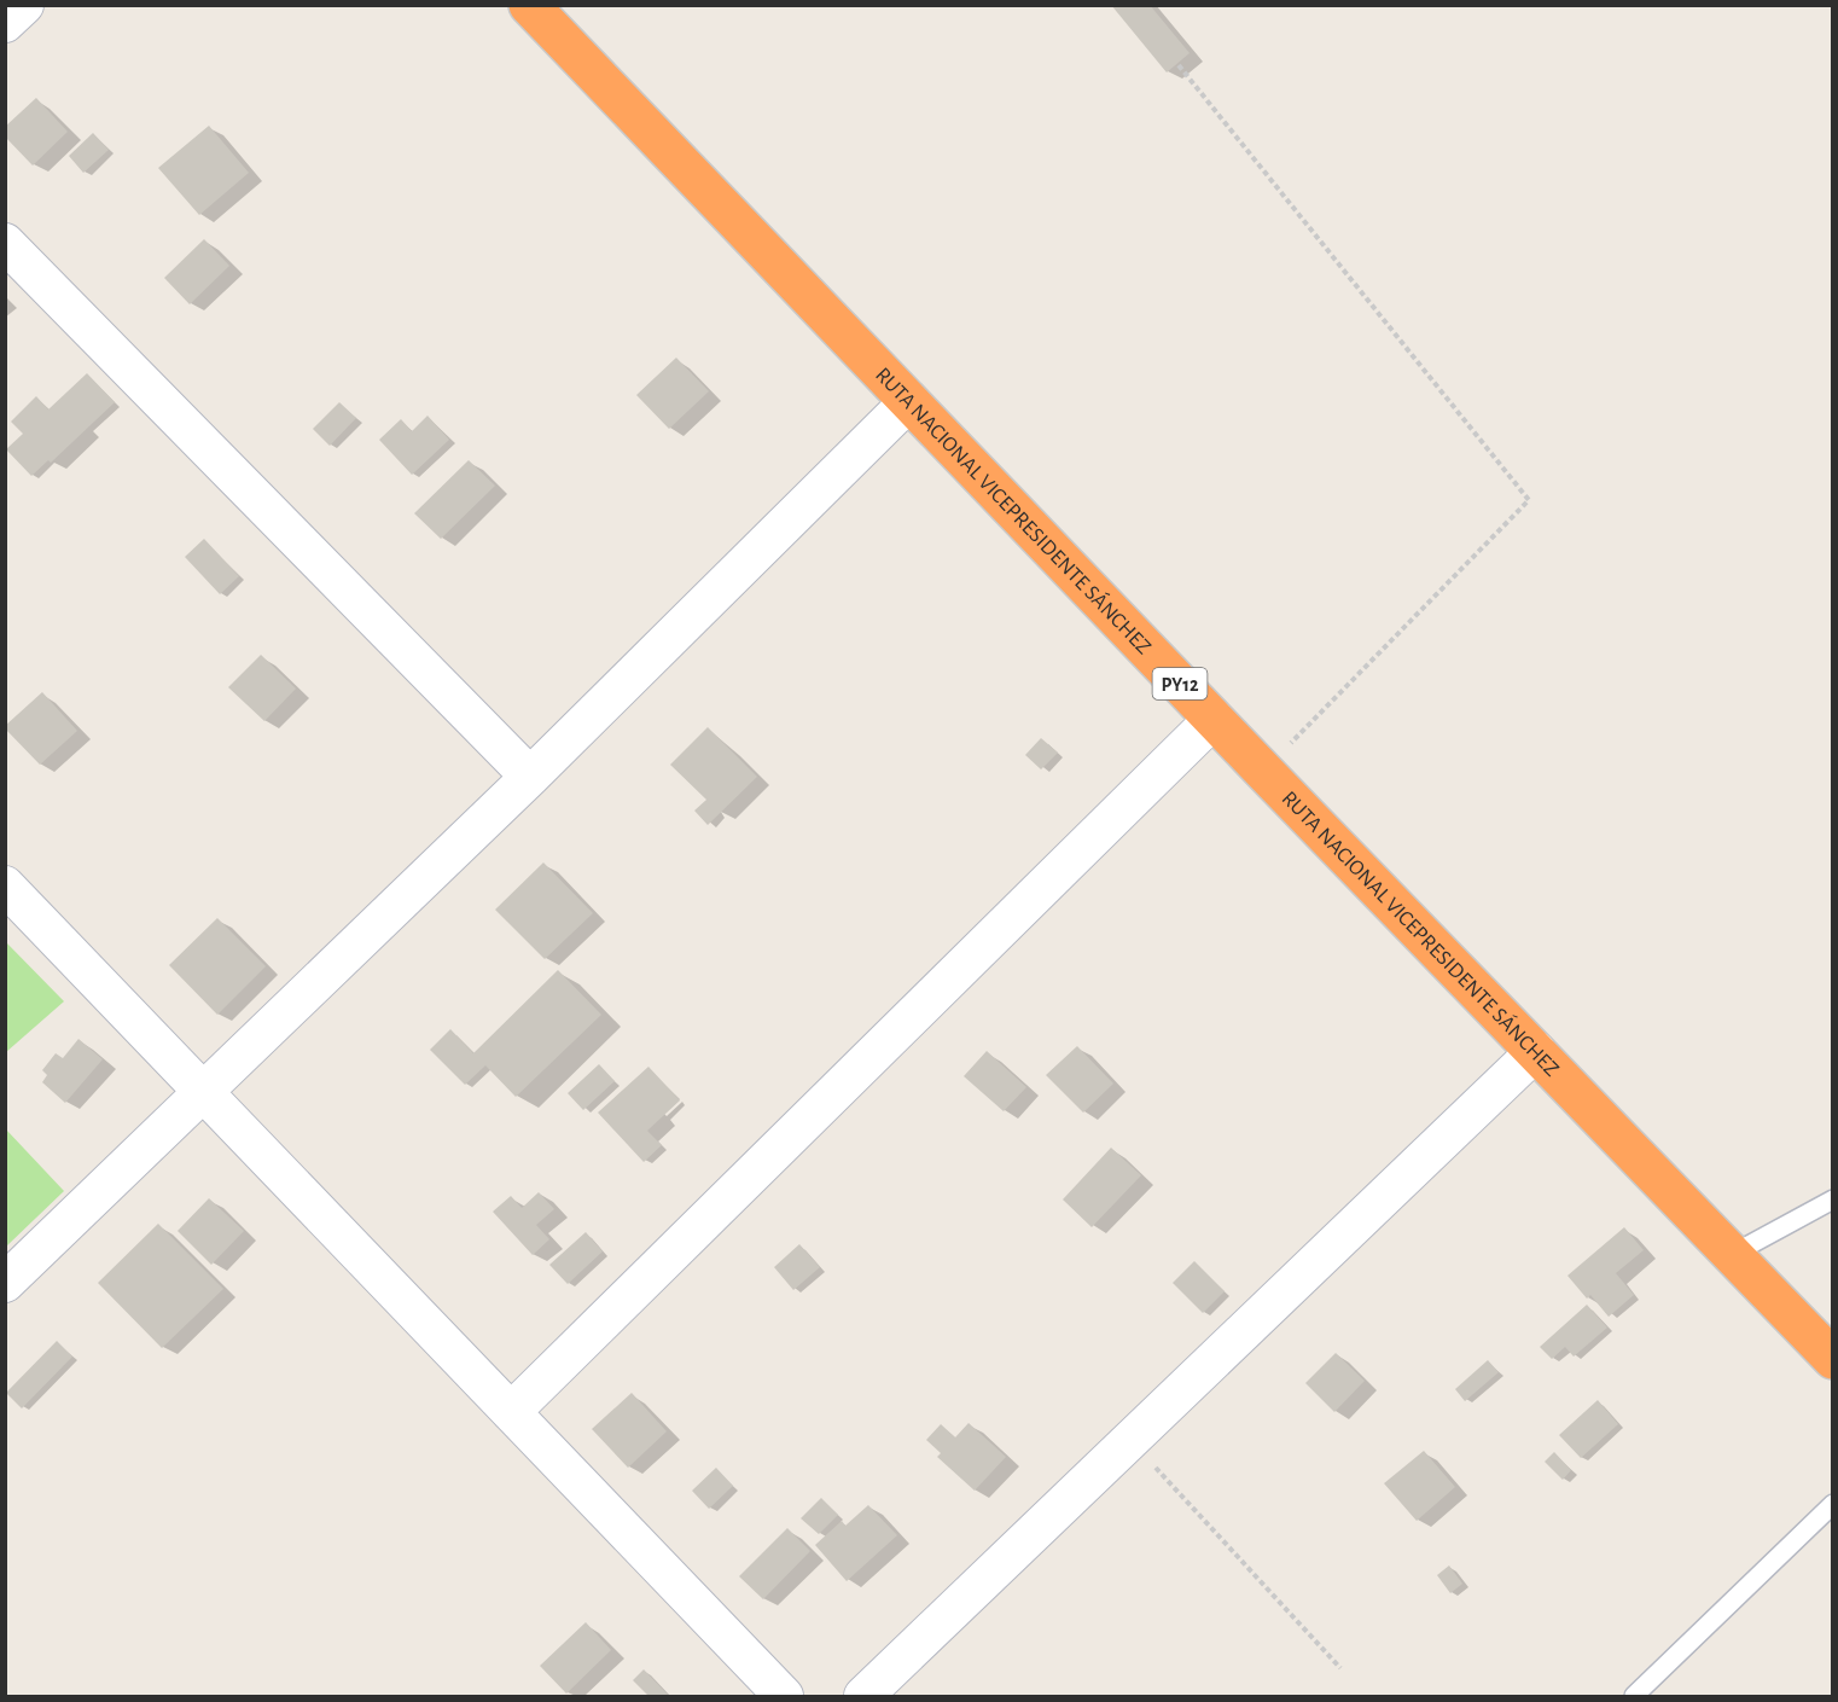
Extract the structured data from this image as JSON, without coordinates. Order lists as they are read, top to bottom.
{
  "streets": {
    "highway": ["RUTA NACIONAL VICEPRESIDENTE SÁNCHEZ", "PY12"]
  }
}
